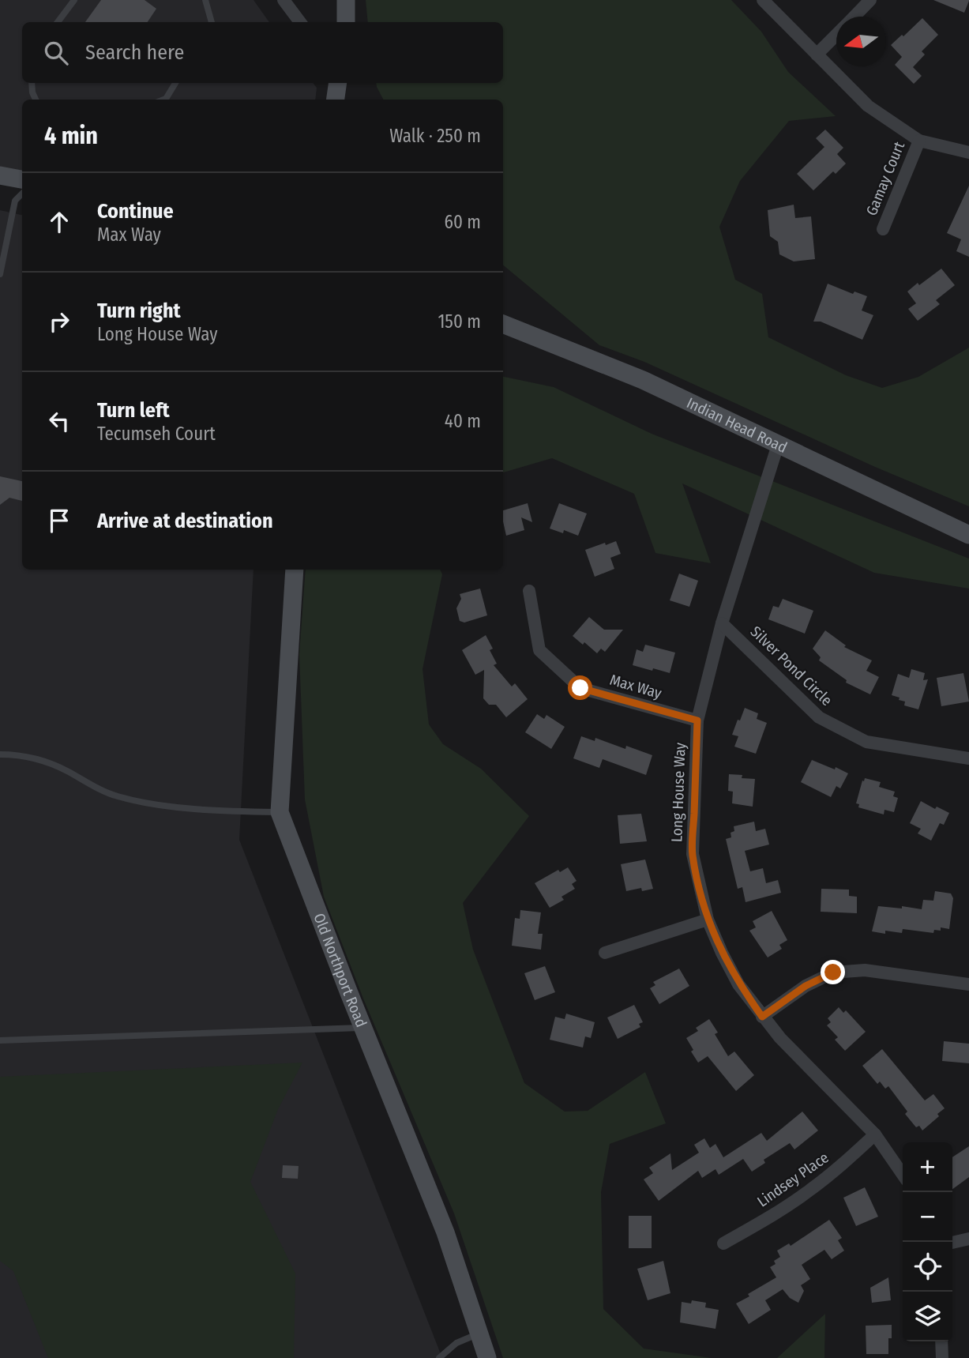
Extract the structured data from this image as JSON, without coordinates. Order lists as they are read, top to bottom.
{
  "streets": {
    "main road": ["Indian Head Road", "Old Northport Road"],
    "street": [
      "Gamay Court",
      "Silver Pond Circle",
      "Max Way",
      "Long House Way",
      "Lindsey Place"
    ]
  },
  "crossings": [
    ["Indian Head Road", "Long House Way"],
    ["Silver Pond Circle", "Long House Way"],
    ["Max Way", "Long House Way"],
    ["Long House Way", "Lindsey Place"]
  ],
  "north": "left",
  "page": {
    "search": "Search here",
    "heading": ["4 min", "Walk · 250 m"],
    "list": [
      ["Continue", "Max Way", "60 m"],
      ["Turn right", "Long House Way", "150 m"],
      ["Turn left", "Tecumseh Court", "40 m"],
      "Arrive at destination"
    ],
    "map_buttons": ["+", "−"]
  }
}
